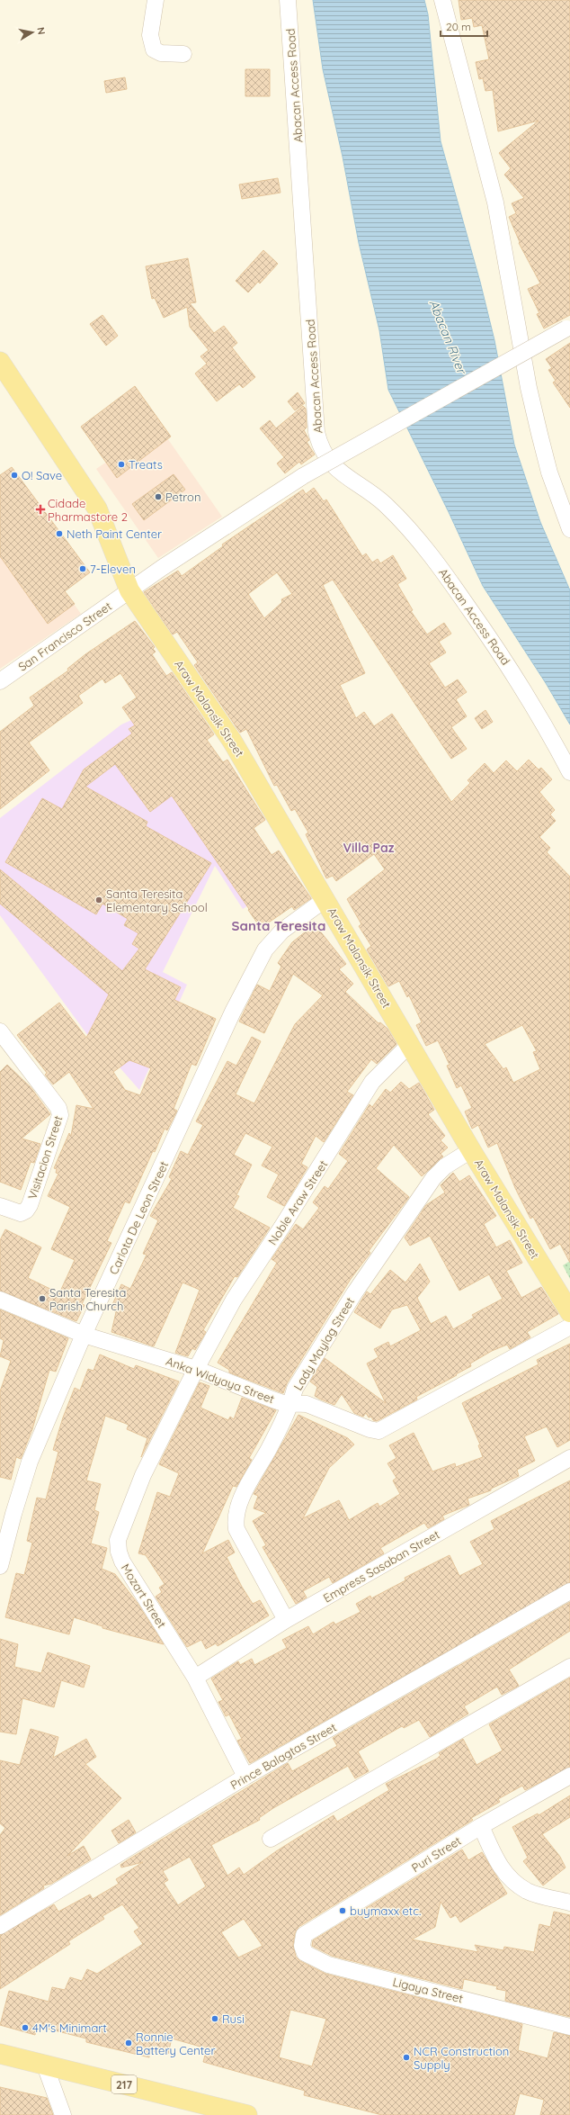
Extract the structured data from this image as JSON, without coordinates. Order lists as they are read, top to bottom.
{
  "streets": {
    "main road": ["Araw Malansik Street", "217"],
    "street": [
      "Abacan Access Road",
      "San Francisco Street",
      "Visitacion Street",
      "Noble Araw Street",
      "Carlota De Leon Street",
      "Lady Maylag Street",
      "Anka Widyaya Street",
      "Empress Sasaban Street",
      "Mozart Street",
      "Prince Balagtas Street",
      "Puri Street",
      "Ligaya Street"
    ]
  },
  "crossings": [
    ["San Francisco Street", "Araw Malansik Street"],
    ["Araw Malansik Street", "Noble Araw Street"],
    ["Araw Malansik Street", "Carlota De Leon Street"],
    ["Araw Malansik Street", "Lady Maylag Street"],
    ["Noble Araw Street", "Anka Widyaya Street"],
    ["Noble Araw Street", "Mozart Street"],
    ["Carlota De Leon Street", "Anka Widyaya Street"],
    ["Lady Maylag Street", "Anka Widyaya Street"],
    ["Lady Maylag Street", "Empress Sasaban Street"],
    ["Anka Widyaya Street", "Mozart Street"],
    ["Empress Sasaban Street", "Mozart Street"],
    ["Mozart Street", "Prince Balagtas Street"],
    ["Puri Street", "Ligaya Street"]
  ],
  "districts": ["Villa Paz", "Santa Teresita"],
  "water": ["Abacan River"],
  "places": {
    "other": [
      "Treats",
      "O! Save",
      "Petron",
      "Neth Paint Center",
      "7-Eleven",
      "Santa Teresita Elementary School",
      "Santa Teresita Parish Church",
      "buymaxx etc.",
      "Rusi",
      "4M's Minimart",
      "Ronnie Battery Center",
      "NCR Construction Supply"
    ],
    "health": ["Cidade Pharmastore 2"]
  },
  "scale_bar": "20 m",
  "north": "right"
}
